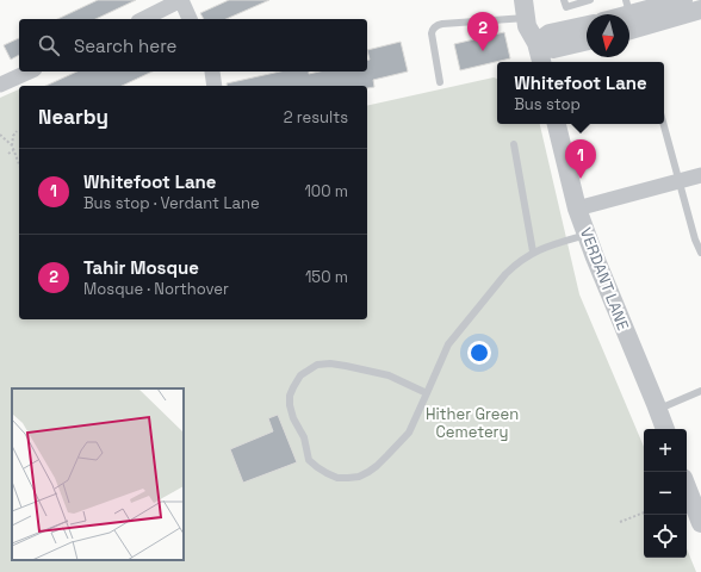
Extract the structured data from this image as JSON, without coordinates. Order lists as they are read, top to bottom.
{
  "streets": {
    "street": ["VERDANT LANE"]
  },
  "parks": ["Hither Green Cemetery"],
  "north": "bottom",
  "page": {
    "pins": ["2", "1"],
    "search": "Search here",
    "popup": ["Whitefoot Lane", "Bus stop"],
    "heading": ["Nearby", "2 results"],
    "list": [
      {
        "mark": "1",
        "name": "Whitefoot Lane",
        "note": "Bus stop · Verdant Lane",
        "value": "100 m"
      },
      {
        "mark": "2",
        "name": "Tahir Mosque",
        "note": "Mosque · Northover",
        "value": "150 m"
      }
    ],
    "map_buttons": ["+", "−"]
  }
}
